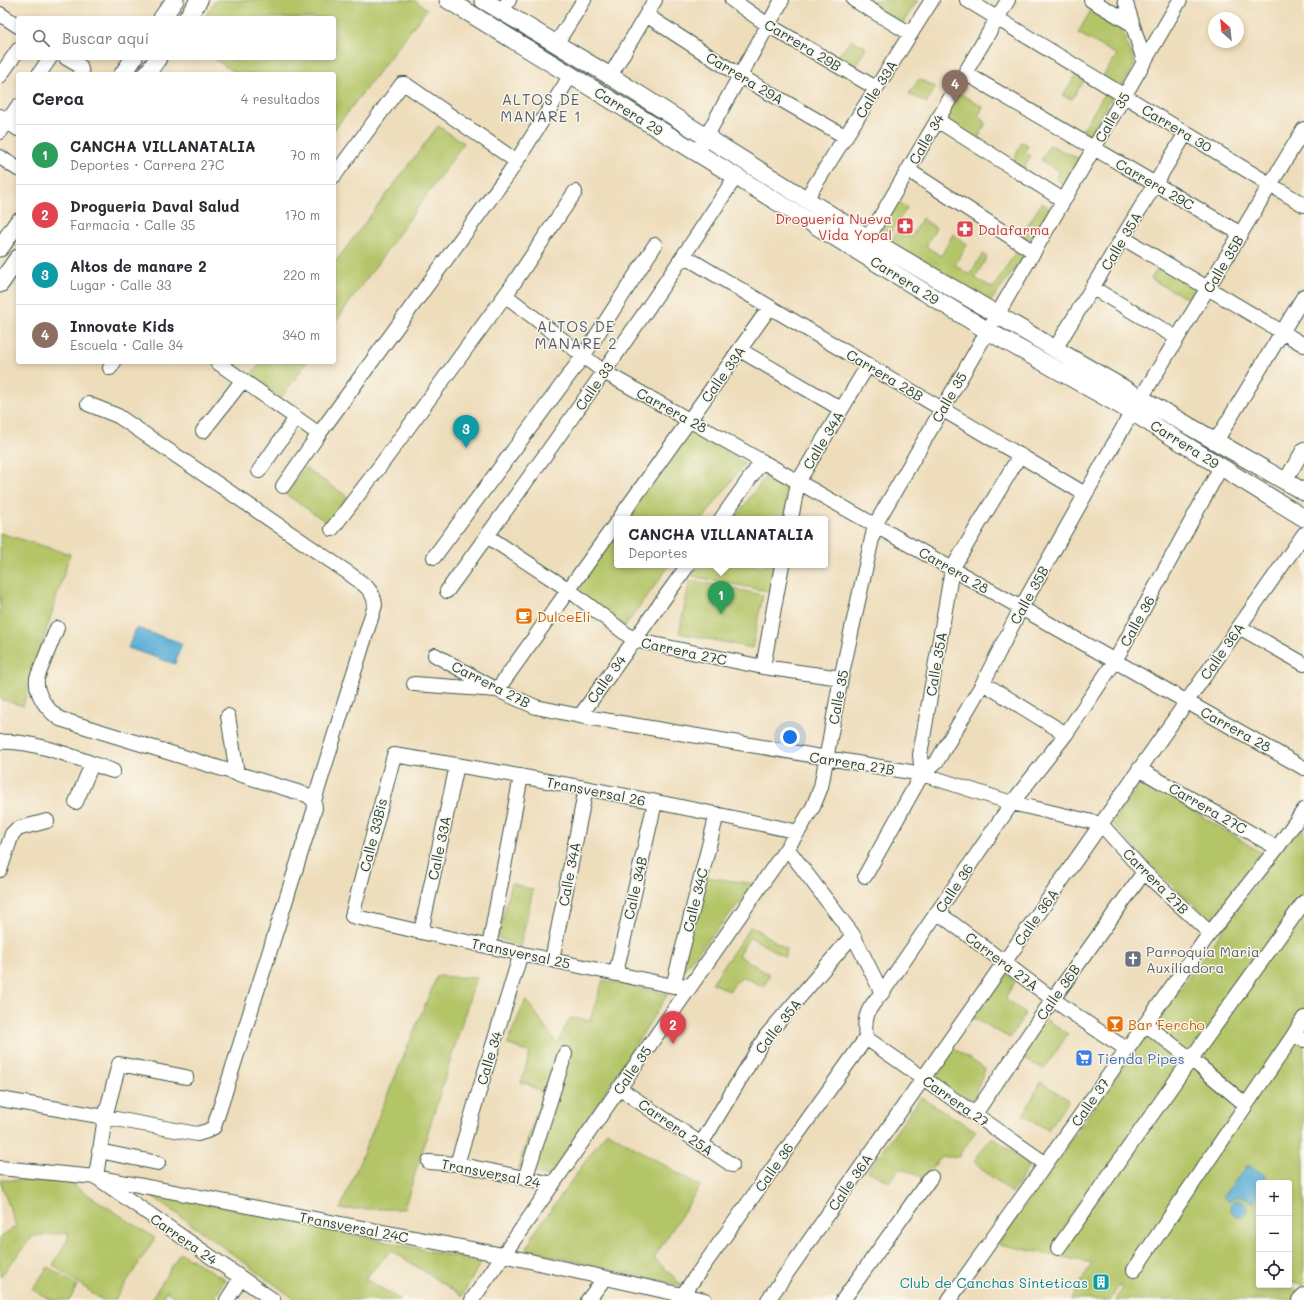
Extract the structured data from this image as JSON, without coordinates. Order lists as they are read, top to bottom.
{
  "streets": {
    "main road": ["Carrera 29"],
    "street": [
      "Carrera 29B",
      "Carrera 29A",
      "Calle 33A",
      "Calle 35",
      "Carrera 30",
      "Calle 34",
      "Carrera 29C",
      "Calle 35A",
      "Calle 35B",
      "Carrera 28B",
      "Calle 33",
      "Carrera 28",
      "Calle 34A",
      "Calle 36",
      "Carrera 27C",
      "Calle 36A",
      "Carrera 27B",
      "Transversal 26",
      "Calle 33Bis",
      "Calle 34B",
      "Calle 34C",
      "Transversal 25",
      "Carrera 27A",
      "Calle 36B",
      "Carrera 27",
      "Calle 37",
      "Carrera 25A",
      "Transversal 24",
      "Transversal 24C",
      "Carrera 24"
    ]
  },
  "crossings": [
    ["Carrera 29B", "Calle 33A"],
    ["Carrera 29A", "Calle 33A"],
    ["Calle 33A", "Carrera 29"],
    ["Calle 33A", "Carrera 28B"],
    ["Calle 33A", "Carrera 28"],
    ["Calle 33A", "Transversal 26"],
    ["Calle 33A", "Transversal 25"],
    ["Carrera 29", "Calle 35"],
    ["Carrera 29", "Calle 34"],
    ["Carrera 29", "Calle 35A"],
    ["Carrera 29", "Calle 35B"],
    ["Carrera 29", "Calle 33"],
    ["Carrera 29", "Calle 36"],
    ["Calle 35", "Carrera 30"],
    ["Calle 35", "Carrera 29C"],
    ["Calle 35", "Carrera 28B"],
    ["Calle 35", "Carrera 28"],
    ["Calle 35", "Carrera 27C"],
    ["Calle 35", "Carrera 27B"],
    ["Calle 35", "Transversal 26"],
    ["Calle 35", "Transversal 25"],
    ["Calle 35", "Carrera 25A"],
    ["Calle 35", "Transversal 24"],
    ["Calle 35", "Transversal 24C"],
    ["Carrera 30", "Calle 34"],
    ["Carrera 30", "Calle 35A"],
    ["Carrera 30", "Calle 35B"],
    ["Calle 34", "Carrera 29C"],
    ["Calle 34", "Carrera 27C"],
    ["Calle 34", "Carrera 27B"],
    ["Calle 34", "Transversal 25"],
    ["Calle 34", "Transversal 24"],
    ["Carrera 29C", "Calle 35A"],
    ["Carrera 29C", "Calle 35B"],
    ["Calle 35A", "Calle 35B"],
    ["Calle 35A", "Carrera 28B"],
    ["Calle 35A", "Carrera 28"],
    ["Calle 35A", "Carrera 27B"],
    ["Calle 35A", "Carrera 25A"],
    ["Calle 35B", "Carrera 28B"],
    ["Calle 35B", "Carrera 28"],
    ["Calle 35B", "Carrera 27B"],
    ["Carrera 28B", "Calle 33"],
    ["Carrera 28B", "Calle 34A"],
    ["Calle 33", "Carrera 28"],
    ["Calle 33", "Carrera 27C"],
    ["Carrera 28", "Calle 34A"],
    ["Carrera 28", "Calle 36"],
    ["Carrera 28", "Calle 36A"],
    ["Calle 34A", "Transversal 26"],
    ["Calle 34A", "Transversal 25"],
    ["Calle 36", "Carrera 27B"],
    ["Calle 36", "Carrera 27A"],
    ["Calle 36", "Carrera 27"],
    ["Calle 36", "Transversal 24C"],
    ["Carrera 27C", "Calle 36A"],
    ["Carrera 27C", "Calle 37"],
    ["Calle 36A", "Carrera 27B"],
    ["Calle 36A", "Carrera 27A"],
    ["Calle 36A", "Carrera 27"],
    ["Carrera 27B", "Calle 36B"],
    ["Carrera 27B", "Calle 37"],
    ["Transversal 26", "Calle 33Bis"],
    ["Transversal 26", "Calle 34B"],
    ["Transversal 26", "Calle 34C"],
    ["Calle 33Bis", "Transversal 25"],
    ["Calle 34B", "Transversal 25"],
    ["Calle 34C", "Transversal 25"],
    ["Carrera 27A", "Calle 36B"],
    ["Carrera 27A", "Calle 37"],
    ["Calle 36B", "Carrera 27"],
    ["Carrera 27", "Calle 37"],
    ["Transversal 24C", "Carrera 24"]
  ],
  "districts": ["ALTOS DE MANARE 1", "ALTOS DE MANARE 2"],
  "places": {
    "pharmacy": ["Droguería Nueva Vida Yopal", "Dalafarma"],
    "cafe": ["DulceEli"],
    "church": ["Parroquia Maria Auxiliadora"],
    "bar": ["Bar Fercho"],
    "supermarket": ["Tienda Pipes"],
    "building": ["Club de Canchas Sinteticas"]
  },
  "north": "top left",
  "page": {
    "search": "Buscar aquí",
    "pins": [
      "4",
      "3",
      "1",
      "2"
    ],
    "heading": ["Cerca", "4 resultados"],
    "list": [
      {
        "mark": "1",
        "name": "CANCHA VILLANATALIA",
        "note": "Deportes · Carrera 27C",
        "value": "70 m"
      },
      {
        "mark": "2",
        "name": "Drogueria Daval Salud",
        "note": "Farmacia · Calle 35",
        "value": "170 m"
      },
      {
        "mark": "3",
        "name": "Altos de manare 2",
        "note": "Lugar · Calle 33",
        "value": "220 m"
      },
      {
        "mark": "4",
        "name": "Innovate Kids",
        "note": "Escuela · Calle 34",
        "value": "340 m"
      }
    ],
    "popup": ["CANCHA VILLANATALIA", "Deportes"],
    "map_buttons": ["+", "−"]
  }
}
